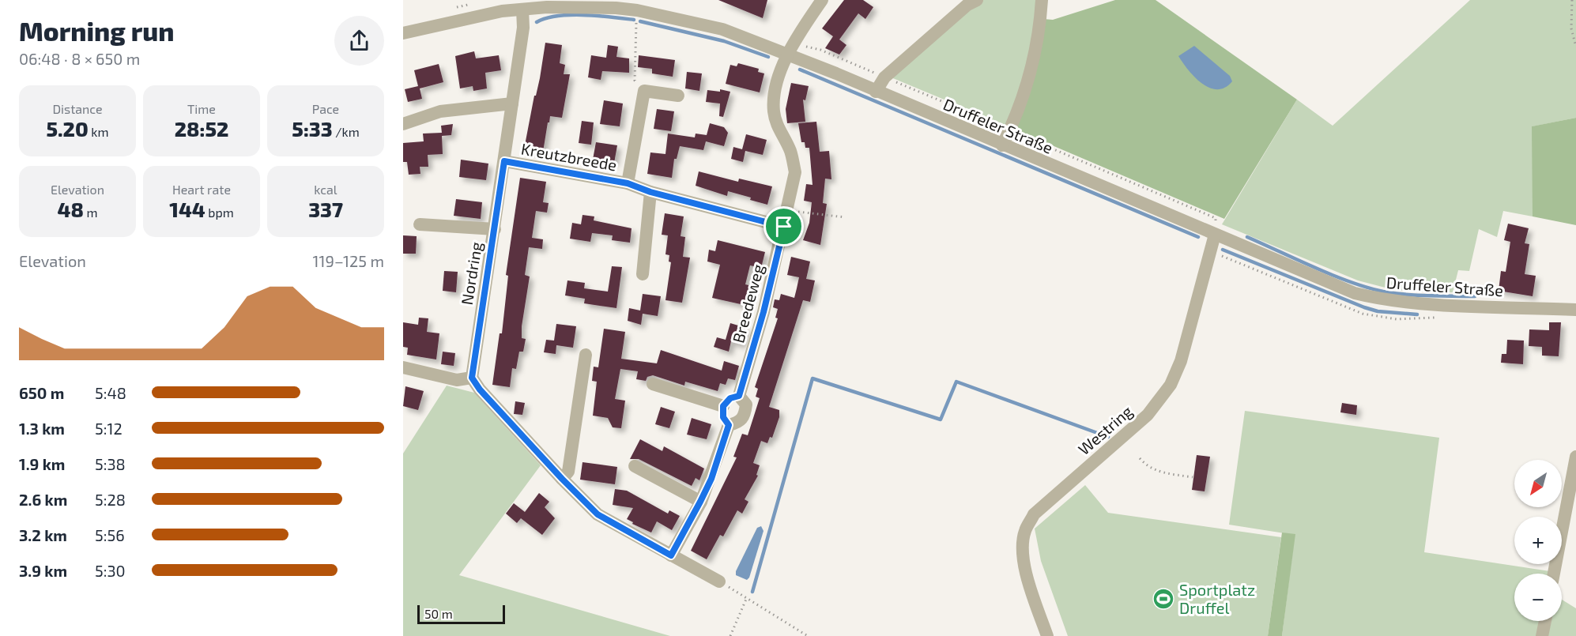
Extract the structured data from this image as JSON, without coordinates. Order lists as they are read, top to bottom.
{
  "streets": {
    "street": [
      "Druffeler Straße",
      "Kreutzbreede",
      "Nordring",
      "Breedeweg",
      "Westring"
    ]
  },
  "crossings": [
    ["Druffeler Straße", "Nordring"],
    ["Druffeler Straße", "Breedeweg"],
    ["Druffeler Straße", "Westring"],
    ["Kreutzbreede", "Nordring"],
    ["Kreutzbreede", "Breedeweg"]
  ],
  "places": {
    "sports": ["Sportplatz Druffel"]
  },
  "scale_bar": "50 m",
  "north": "bottom left",
  "page": {
    "heading": ["Morning run", "06:48 · 8 × 650 m"],
    "stats": [
      ["Distance", "5.20 km"],
      ["Time", "28:52"],
      ["Pace", "5:33 /km"],
      ["Elevation", "48 m"],
      ["Heart rate", "144 bpm"],
      ["kcal", "337"]
    ],
    "chart": ["Elevation", "119–125 m"],
    "list": [
      {
        "name": "650 m",
        "note": "5:48"
      },
      {
        "name": "1.3 km",
        "note": "5:12"
      },
      {
        "name": "1.9 km",
        "note": "5:38"
      },
      {
        "name": "2.6 km",
        "note": "5:28"
      },
      {
        "name": "3.2 km",
        "note": "5:56"
      },
      {
        "name": "3.9 km",
        "note": "5:30"
      }
    ],
    "map_buttons": ["+", "−"],
    "scale": "50 m"
  }
}
